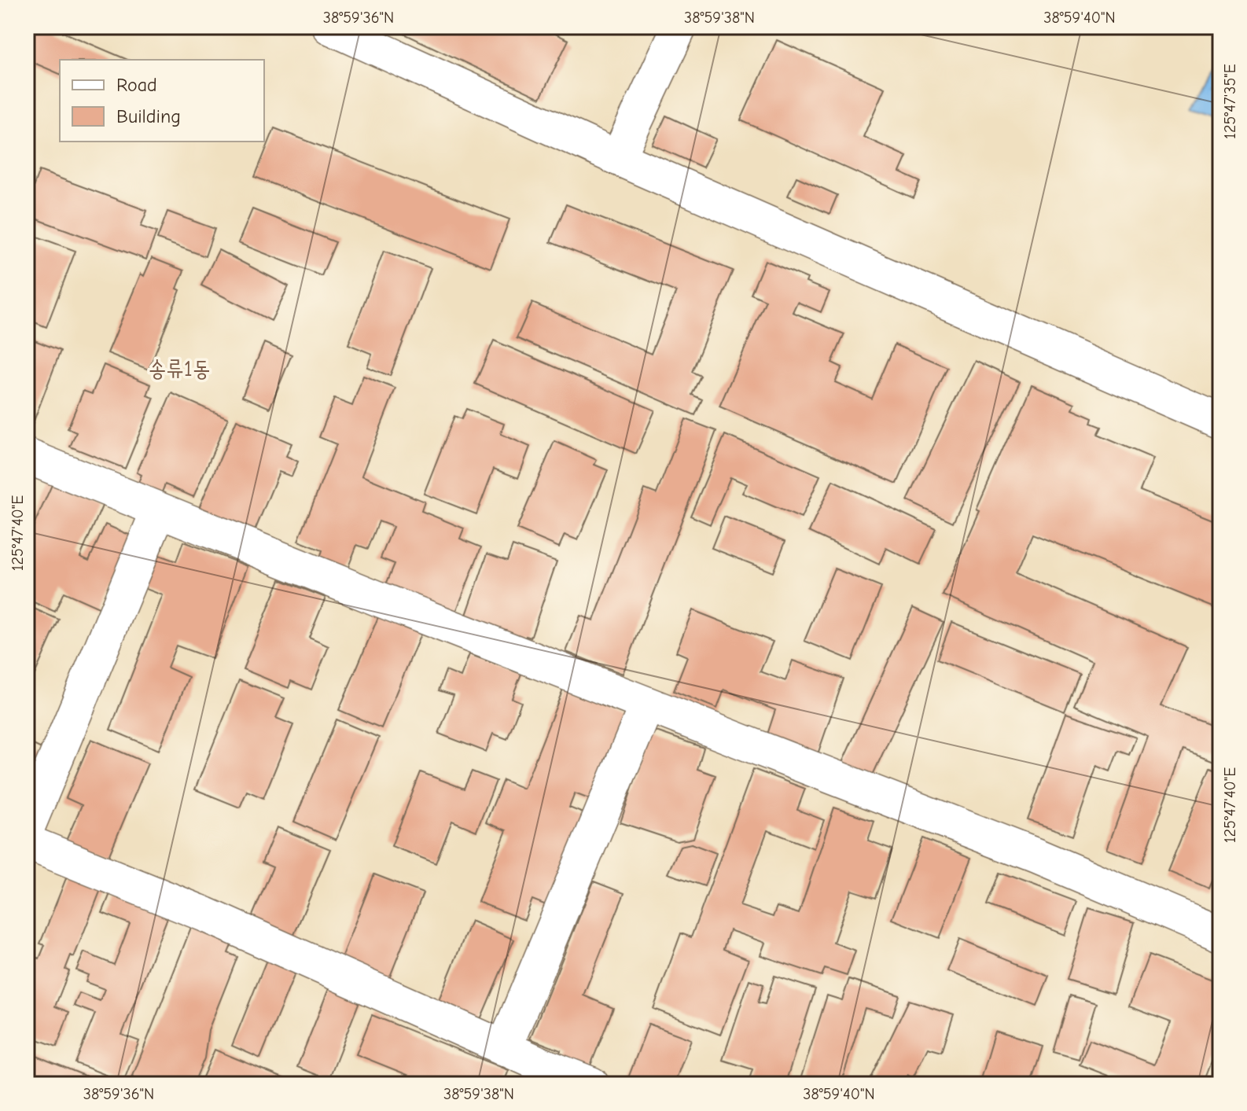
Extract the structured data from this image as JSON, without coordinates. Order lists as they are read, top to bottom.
{
  "districts": ["송류1동"],
  "legend": ["Road", "Building"],
  "coordinates": [
    "38°59'36\"N",
    "38°59'38\"N",
    "38°59'40\"N",
    "125°47'35\"E",
    "125°47'40\"E"
  ]
}
